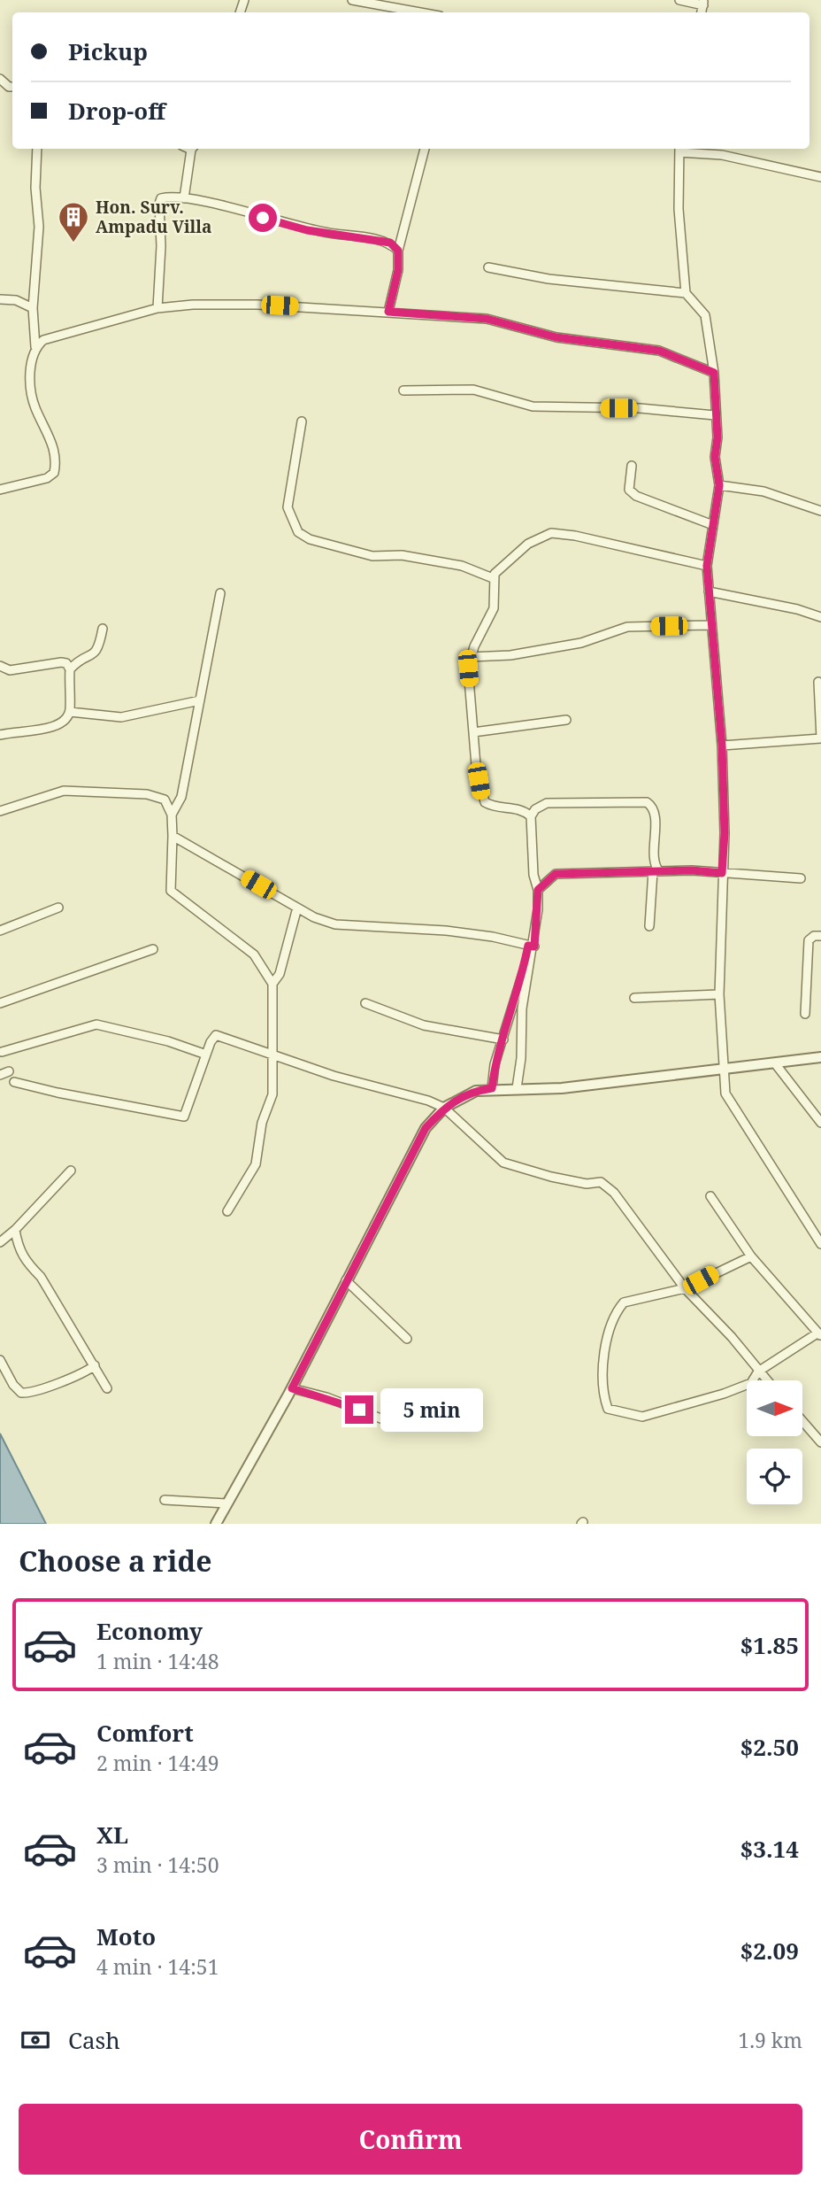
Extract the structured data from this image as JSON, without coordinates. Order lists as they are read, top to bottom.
{
  "places": {
    "building": ["Hon. Surv. Ampadu Villa"]
  },
  "north": "right",
  "page": {
    "banner": ["Pickup", "Drop-off"],
    "bubble": "5 min",
    "heading": "Choose a ride",
    "list": [
      {
        "name": "Economy",
        "note": "1 min · 14:48",
        "value": "$1.85"
      },
      {
        "name": "Comfort",
        "note": "2 min · 14:49",
        "value": "$2.50"
      },
      {
        "name": "XL",
        "note": "3 min · 14:50",
        "value": "$3.14"
      },
      {
        "name": "Moto",
        "note": "4 min · 14:51",
        "value": "$2.09"
      }
    ],
    "pay": ["Cash", "1.9 km"],
    "buttons": "Confirm"
  }
}
